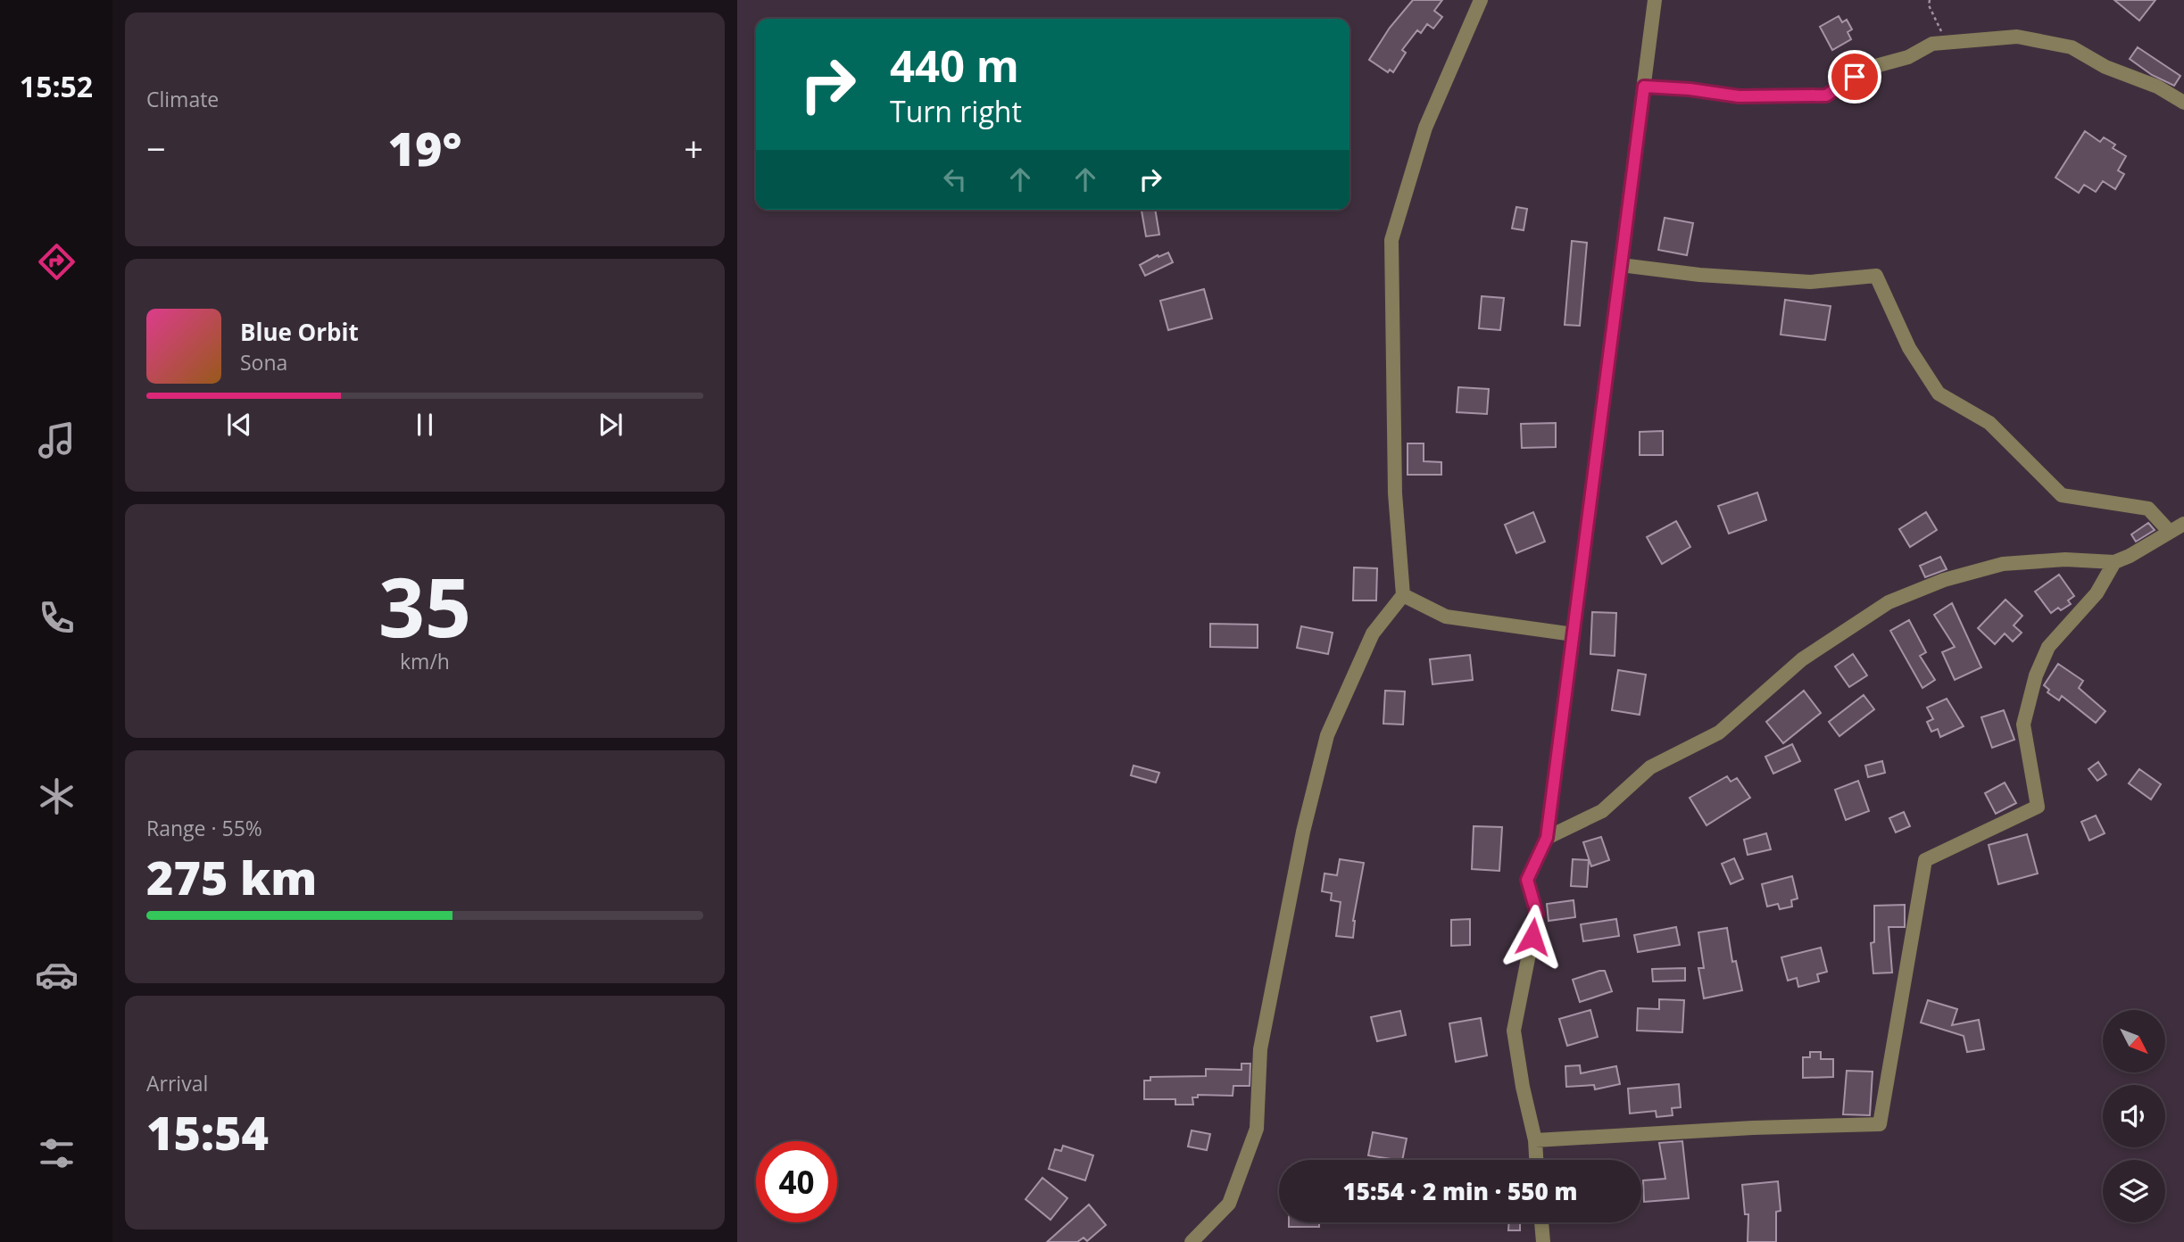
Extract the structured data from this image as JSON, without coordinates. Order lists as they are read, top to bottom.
{
  "north": "bottom right",
  "page": {
    "tabs": "15:52",
    "tile": [
      "Climate",
      ["35", "km/h"],
      ["Range · 55%", "275 km"],
      ["Arrival", "15:54"]
    ],
    "turn": ["440 m", "Turn right"],
    "heat": ["−", "19°", "+"],
    "song": ["Blue Orbit", "Sona"],
    "limit": "40",
    "trip": "15:54 · 2 min · 550 m"
  }
}
